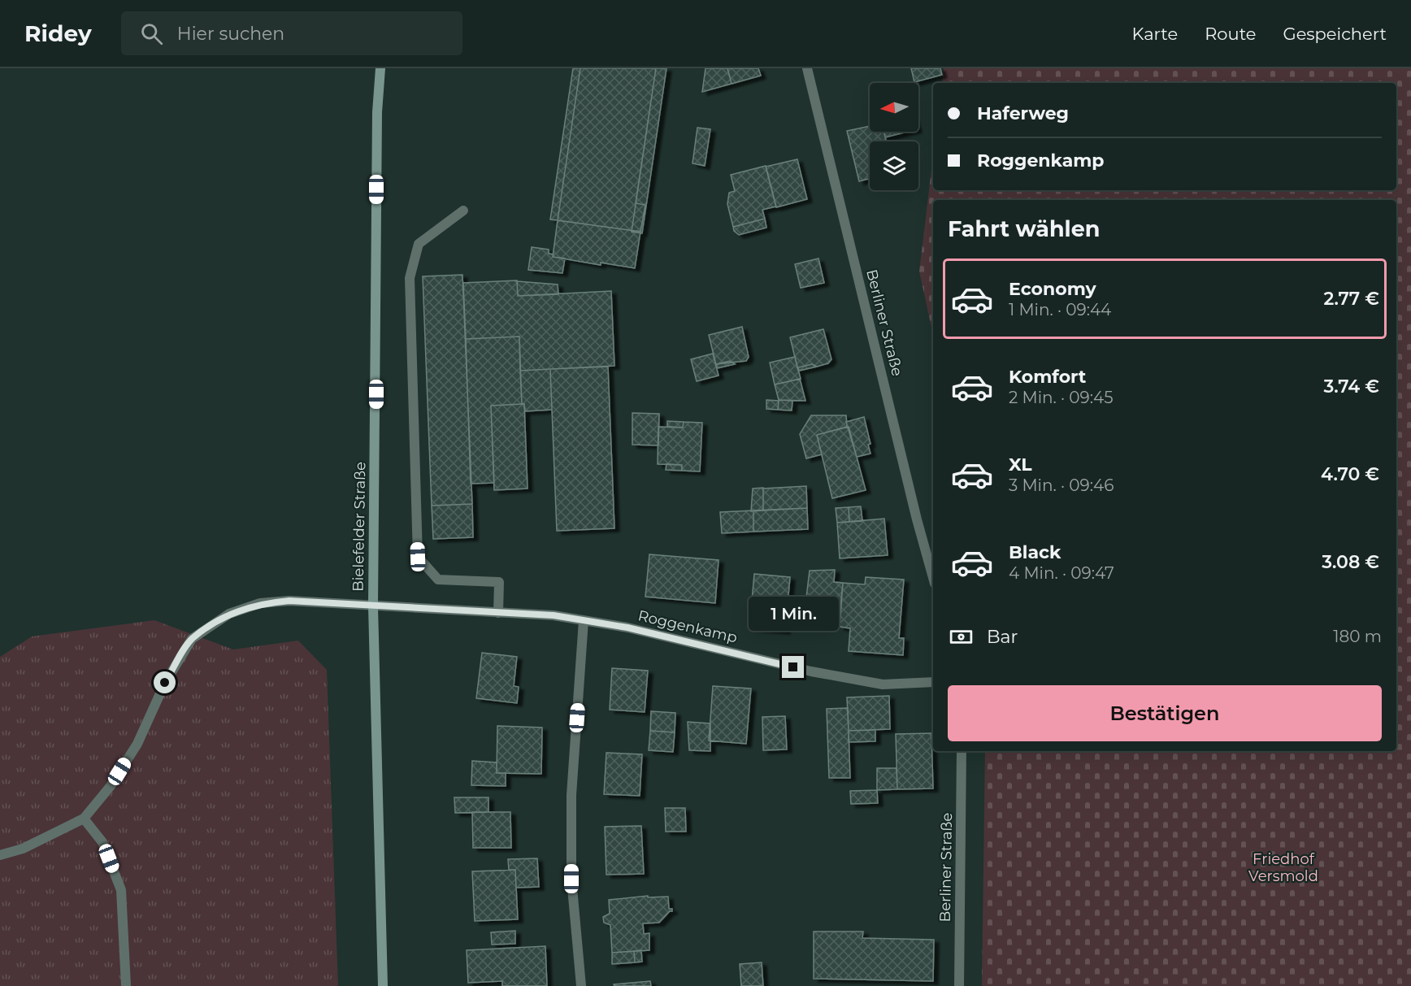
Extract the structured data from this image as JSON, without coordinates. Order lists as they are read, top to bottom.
{
  "streets": {
    "main road": ["Bielefelder Straße"],
    "street": ["Berliner Straße", "Roggenkamp"]
  },
  "crossings": [
    ["Bielefelder Straße", "Roggenkamp"]
  ],
  "parks": ["Friedhof Versmold"],
  "north": "left",
  "page": {
    "header": "Ridey",
    "search": "Hier suchen",
    "nav": ["Karte", "Route", "Gespeichert"],
    "banner": ["Haferweg", "Roggenkamp"],
    "heading": "Fahrt wählen",
    "list": [
      {
        "name": "Economy",
        "note": "1 Min. · 09:44",
        "value": "2.77 €"
      },
      {
        "name": "Komfort",
        "note": "2 Min. · 09:45",
        "value": "3.74 €"
      },
      {
        "name": "XL",
        "note": "3 Min. · 09:46",
        "value": "4.70 €"
      },
      {
        "name": "Black",
        "note": "4 Min. · 09:47",
        "value": "3.08 €"
      }
    ],
    "bubble": "1 Min.",
    "pay": ["Bar", "180 m"],
    "buttons": "Bestätigen"
  }
}
